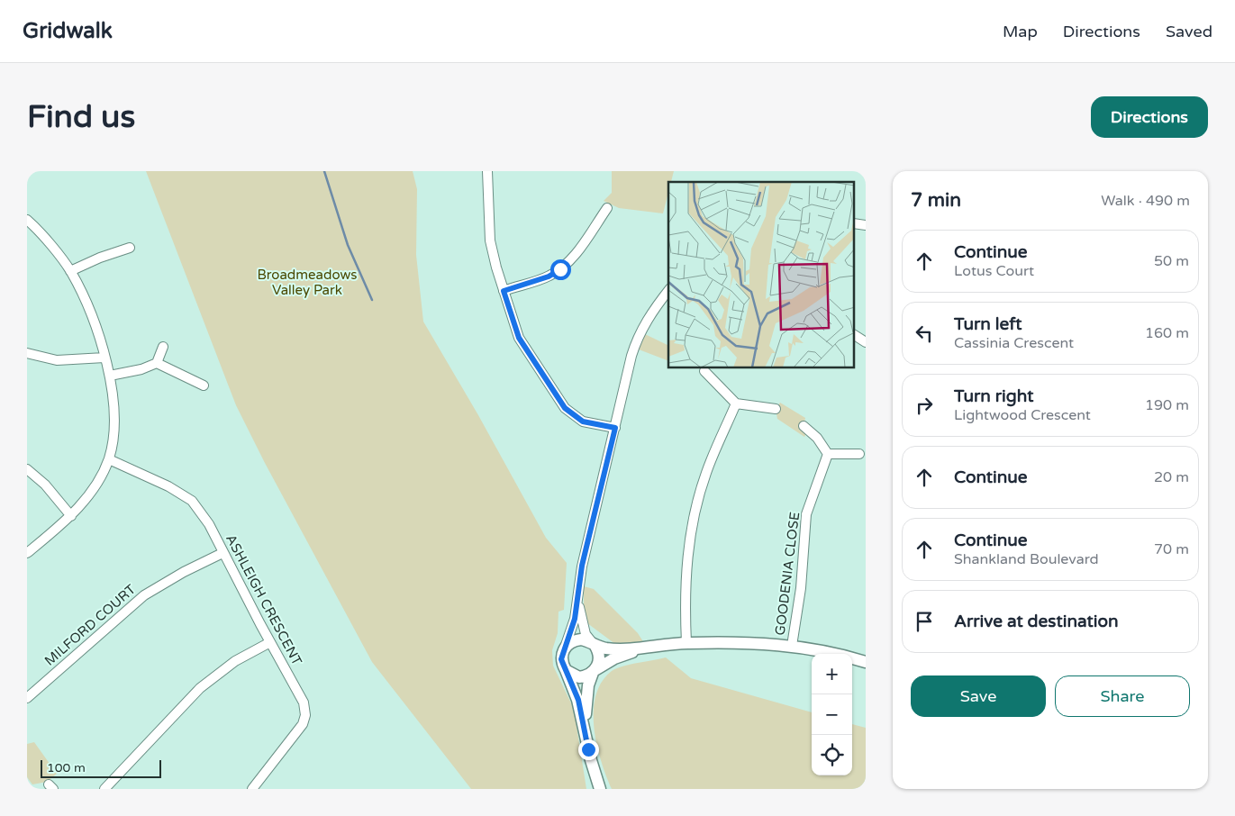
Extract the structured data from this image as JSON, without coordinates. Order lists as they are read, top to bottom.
{
  "streets": {
    "street": ["GOODENIA CLOSE", "ASHLEIGH CRESCENT", "MILFORD COURT"]
  },
  "crossings": [
    ["ASHLEIGH CRESCENT", "MILFORD COURT"]
  ],
  "parks": ["Broadmeadows Valley Park"],
  "scale_bar": "100 m",
  "page": {
    "header": "Gridwalk",
    "nav": ["Map", "Directions", "Saved"],
    "buttons": [
      "Directions",
      ["Save", "Share"]
    ],
    "title": "Find us",
    "heading": ["7 min", "Walk · 490 m"],
    "list": [
      ["Continue", "Lotus Court", "50 m"],
      ["Turn left", "Cassinia Crescent", "160 m"],
      ["Turn right", "Lightwood Crescent", "190 m"],
      ["Continue", "20 m"],
      ["Continue", "Shankland Boulevard", "70 m"],
      "Arrive at destination"
    ],
    "map_buttons": ["+", "−"],
    "scale": "100 m"
  }
}
